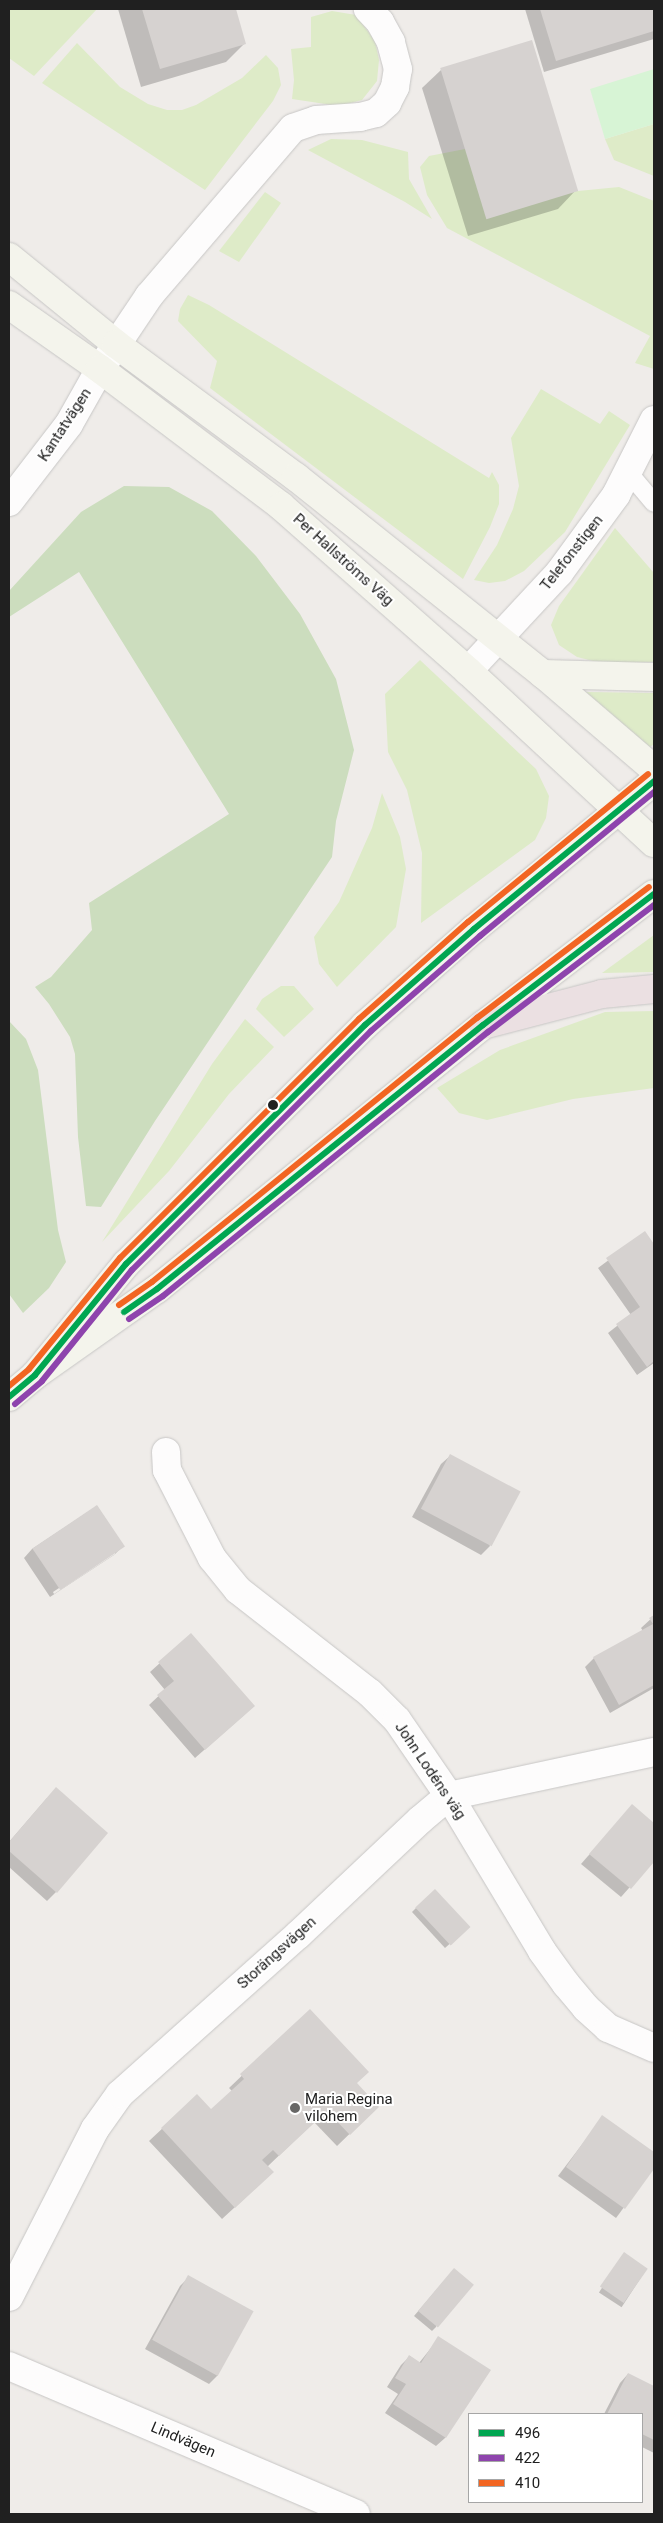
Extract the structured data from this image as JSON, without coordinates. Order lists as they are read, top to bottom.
{
  "streets": {
    "main road": ["Per Hallströms Väg"],
    "street": [
      "Kantatvägen",
      "Telefonstigen",
      "John Lodéns väg",
      "Storängsvägen",
      "Lindvägen"
    ]
  },
  "crossings": [
    ["Kantatvägen", "Per Hallströms Väg"],
    ["Telefonstigen", "Per Hallströms Väg"],
    ["John Lodéns väg", "Storängsvägen"]
  ],
  "places": ["Maria Regina vilohem"],
  "lines": ["transit line 410", "transit line 496", "transit line 422"],
  "legend": ["496", "422", "410"]
}
